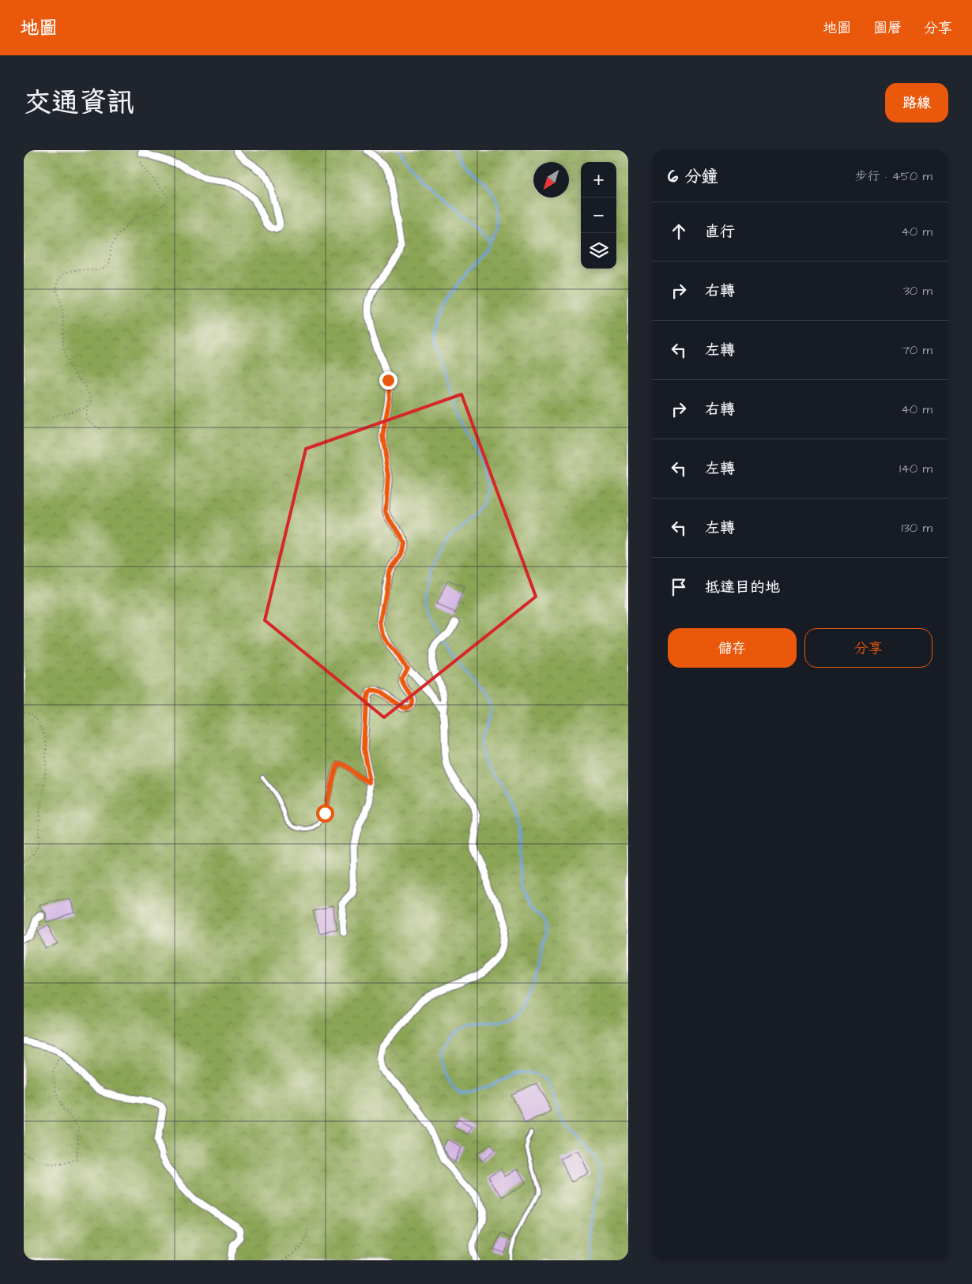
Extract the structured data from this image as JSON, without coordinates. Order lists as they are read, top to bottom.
{
  "north": "bottom left",
  "page": {
    "header": "地圖",
    "nav": ["地圖", "圖層", "分享"],
    "title": "交通資訊",
    "buttons": [
      "路線",
      ["儲存", "分享"]
    ],
    "heading": ["6 分鐘", "步行 · 450 m"],
    "map_buttons": ["+", "−"],
    "list": [
      ["直行", "40 m"],
      ["右轉", "30 m"],
      ["左轉", "70 m"],
      ["右轉", "40 m"],
      ["左轉", "140 m"],
      ["左轉", "130 m"],
      "抵達目的地"
    ]
  }
}
